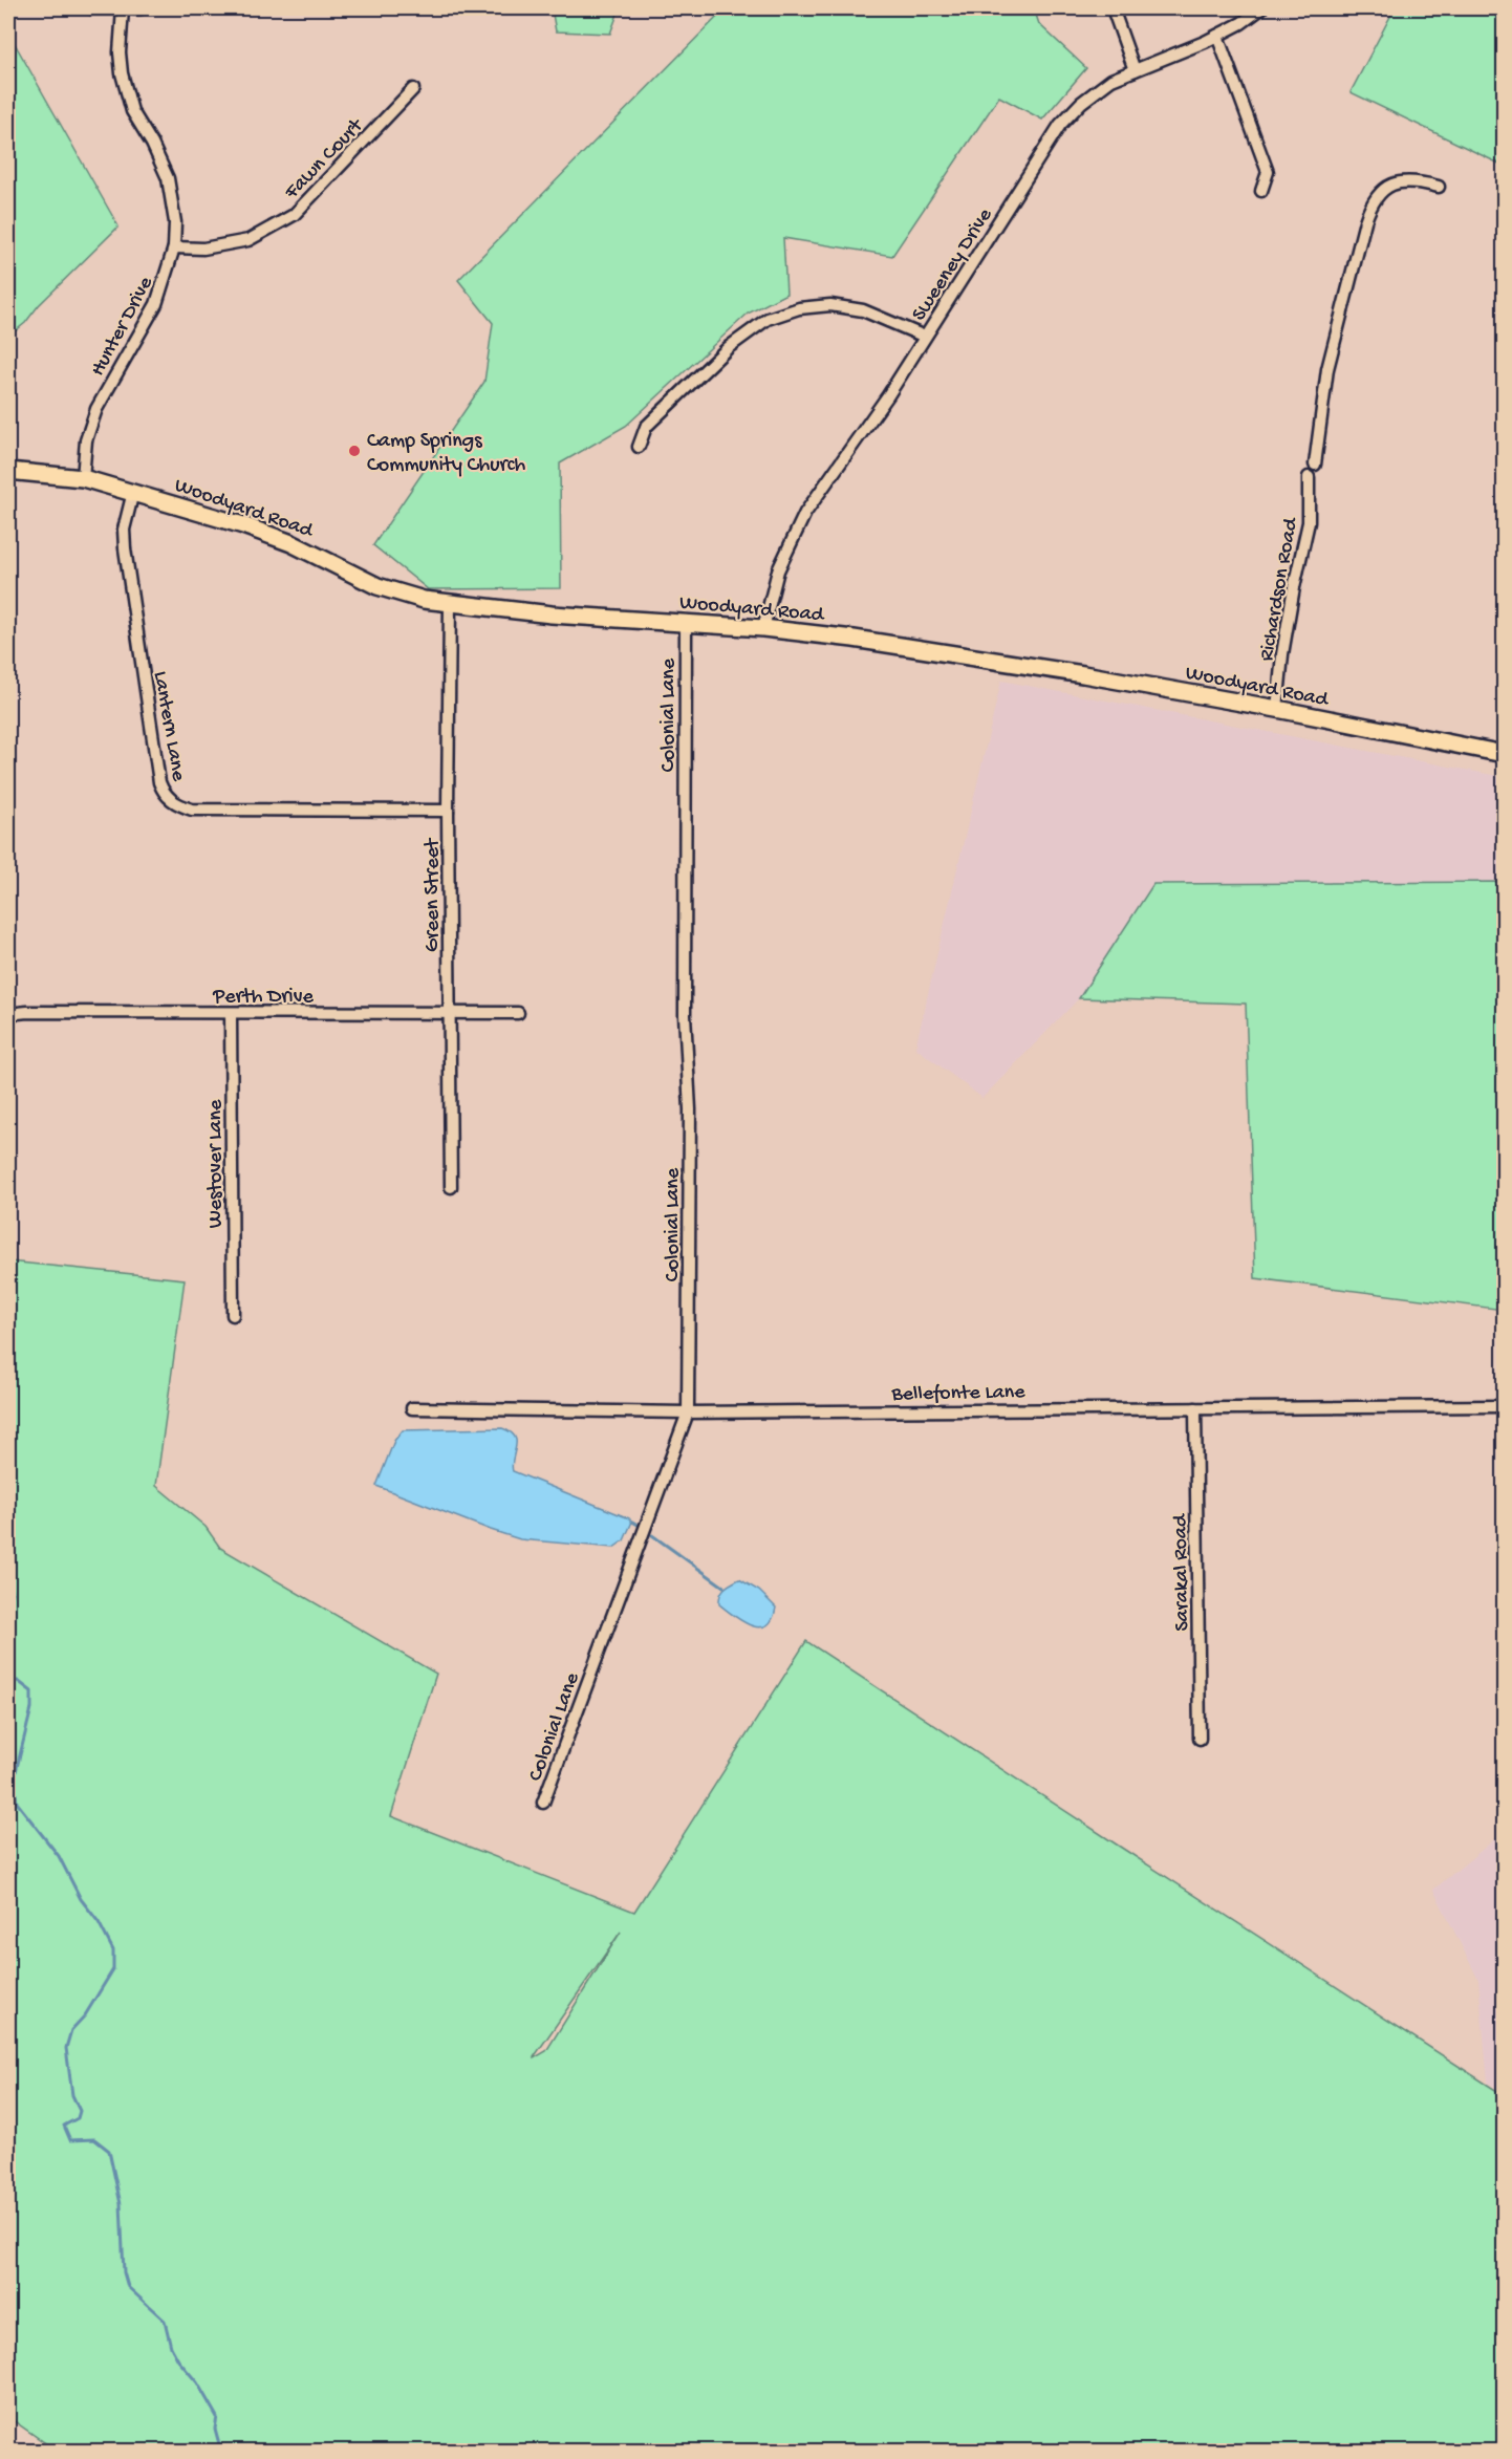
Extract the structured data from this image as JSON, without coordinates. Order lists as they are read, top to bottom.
{
  "streets": {
    "main road": ["Woodyard Road"],
    "street": [
      "Fawn Court",
      "Sweeney Drive",
      "Hunter Drive",
      "Richardson Road",
      "Colonial Lane",
      "Lantern Lane",
      "Green Street",
      "Perth Drive",
      "Westover Lane",
      "Bellefonte Lane",
      "Sarakal Road"
    ]
  },
  "crossings": [
    ["Fawn Court", "Hunter Drive"],
    ["Sweeney Drive", "Woodyard Road"],
    ["Hunter Drive", "Woodyard Road"],
    ["Woodyard Road", "Richardson Road"],
    ["Woodyard Road", "Colonial Lane"],
    ["Woodyard Road", "Lantern Lane"],
    ["Woodyard Road", "Green Street"],
    ["Colonial Lane", "Bellefonte Lane"],
    ["Lantern Lane", "Green Street"],
    ["Green Street", "Perth Drive"],
    ["Perth Drive", "Westover Lane"],
    ["Bellefonte Lane", "Sarakal Road"]
  ],
  "places": ["Camp Springs Community Church"]
}
